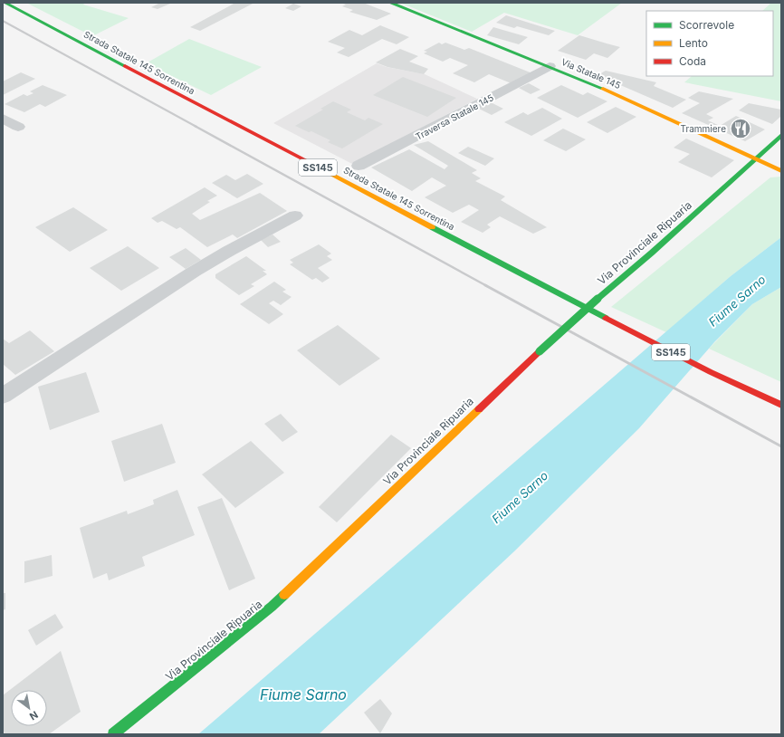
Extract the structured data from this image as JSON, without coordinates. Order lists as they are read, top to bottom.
{
  "streets": {
    "main road": [
      "Strada Statale 145 Sorrentina",
      "Via Statale 145",
      "SS145",
      "Via Provinciale Ripuaria"
    ],
    "street": ["Traversa Statale 145"]
  },
  "crossings": [
    ["Via Statale 145", "Traversa Statale 145"],
    ["Via Statale 145", "Via Provinciale Ripuaria"]
  ],
  "water": ["Fiume Sarno"],
  "places": {
    "restaurant": ["Trammiere"]
  },
  "legend": ["Scorrevole", "Lento", "Coda"],
  "north": "bottom right"
}
